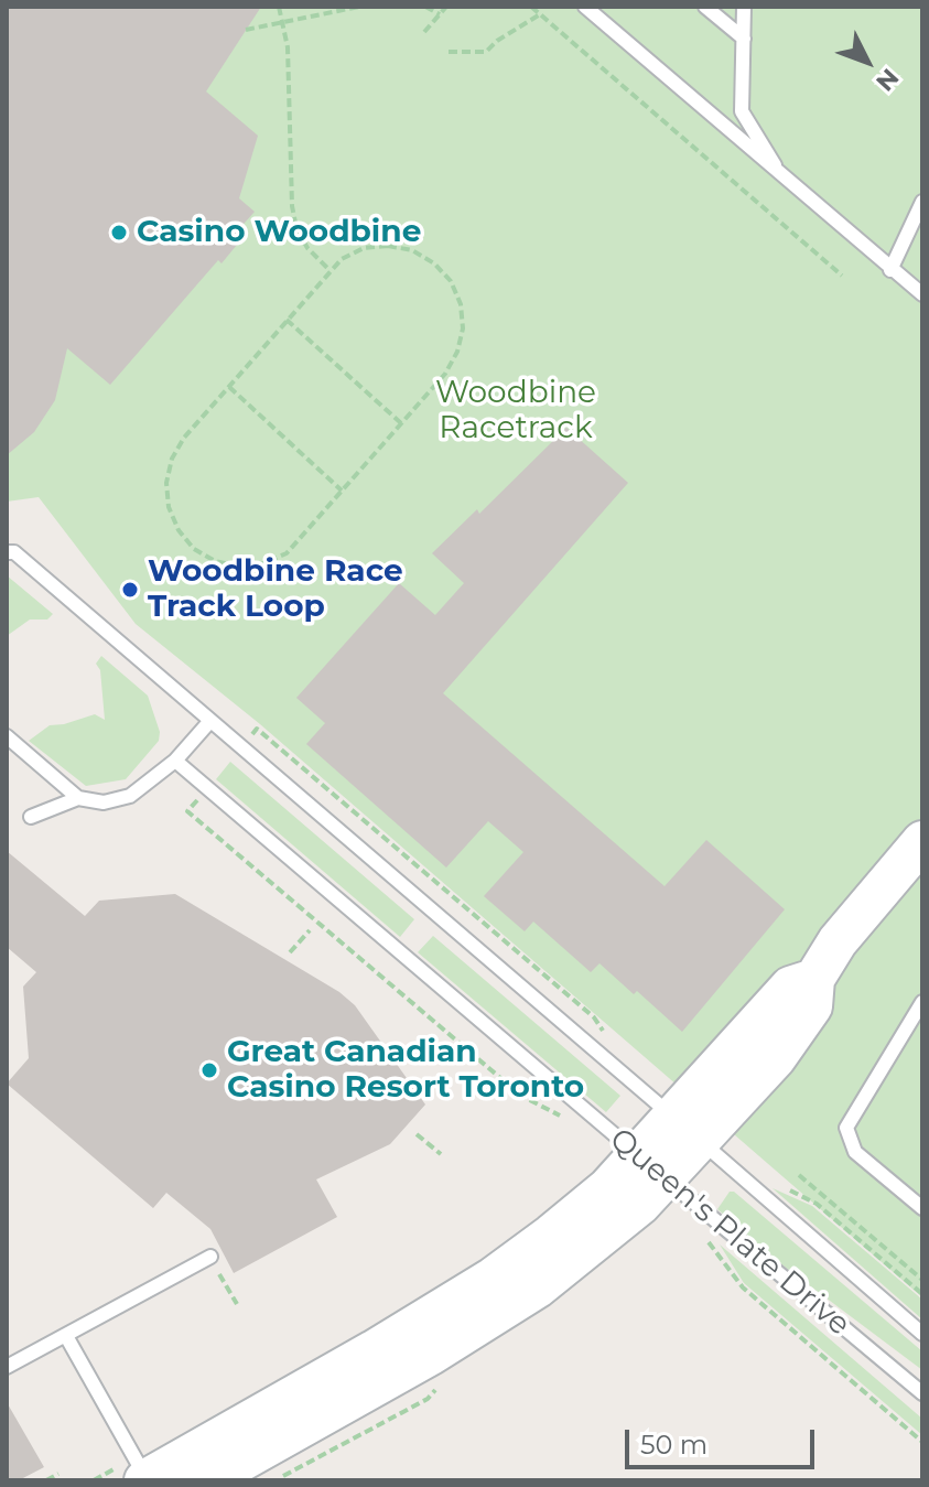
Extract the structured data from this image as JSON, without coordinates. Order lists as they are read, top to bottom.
{
  "streets": {
    "lane": ["Queen's Plate Drive"]
  },
  "parks": ["Woodbine Racetrack"],
  "places": ["Casino Woodbine", "Woodbine Race Track Loop", "Great Canadian Casino Resort Toronto"],
  "scale_bar": "50 m",
  "north": "bottom right"
}
